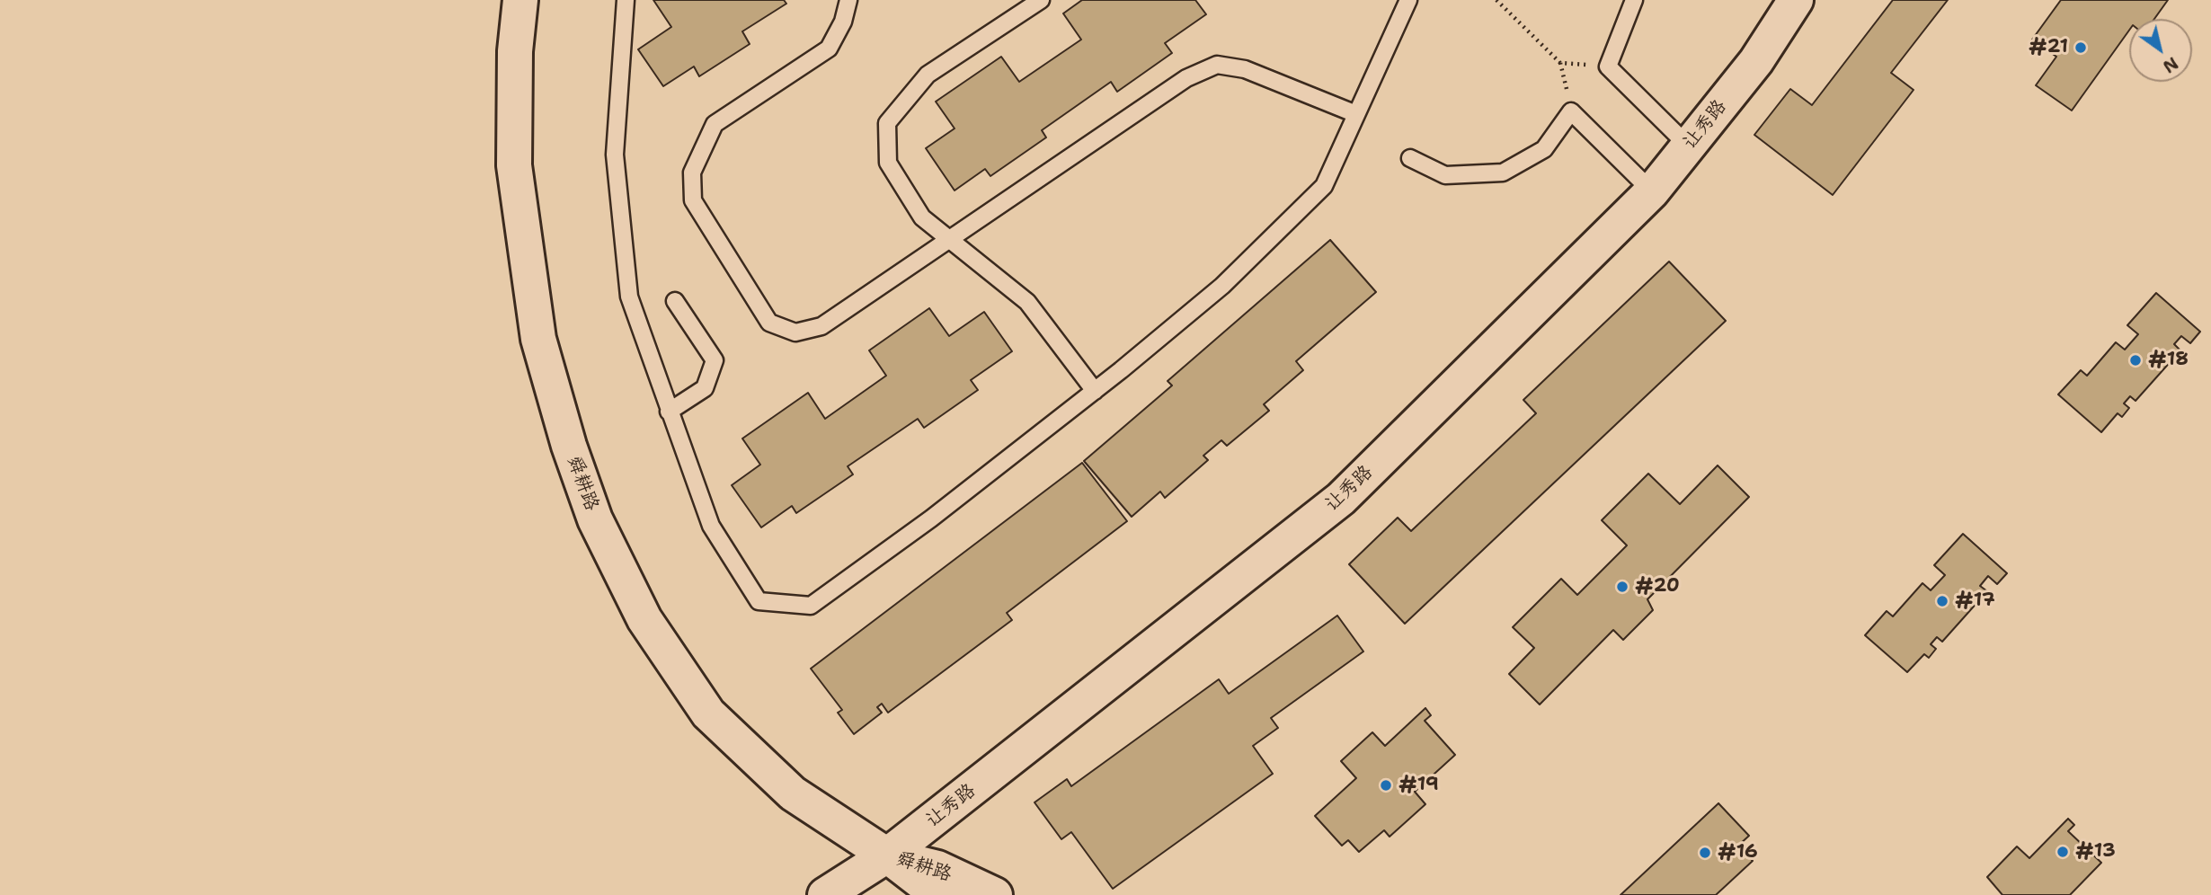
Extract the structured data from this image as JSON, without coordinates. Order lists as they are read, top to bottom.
{
  "streets": {
    "street": ["让秀路", "舜耕路"]
  },
  "crossings": [
    ["让秀路", "舜耕路"]
  ],
  "places": [
    "#21",
    "#18",
    "#20",
    "#17",
    "#19",
    "#13",
    "#16"
  ],
  "north": "bottom right"
}
